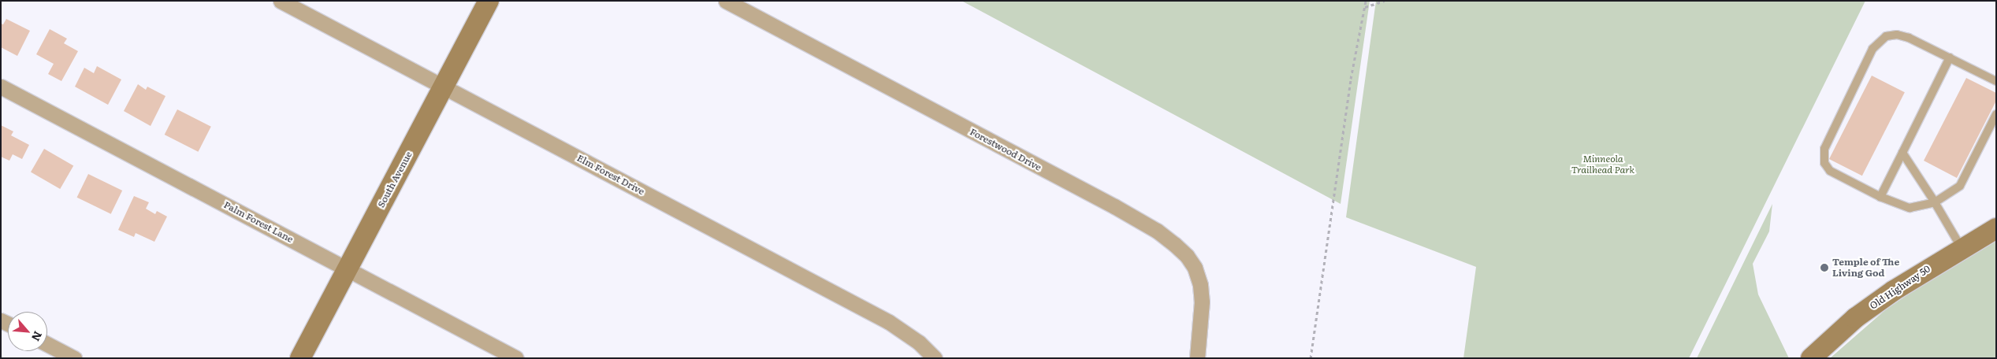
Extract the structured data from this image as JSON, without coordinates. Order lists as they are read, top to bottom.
{
  "streets": {
    "street": [
      "Forestwood Drive",
      "Elm Forest Drive",
      "South Avenue",
      "Palm Forest Lane",
      "Old Highway 50"
    ]
  },
  "crossings": [
    ["Elm Forest Drive", "South Avenue"],
    ["South Avenue", "Palm Forest Lane"]
  ],
  "parks": ["Minneola Trailhead Park"],
  "places": ["Temple of The Living God"],
  "north": "bottom right"
}
